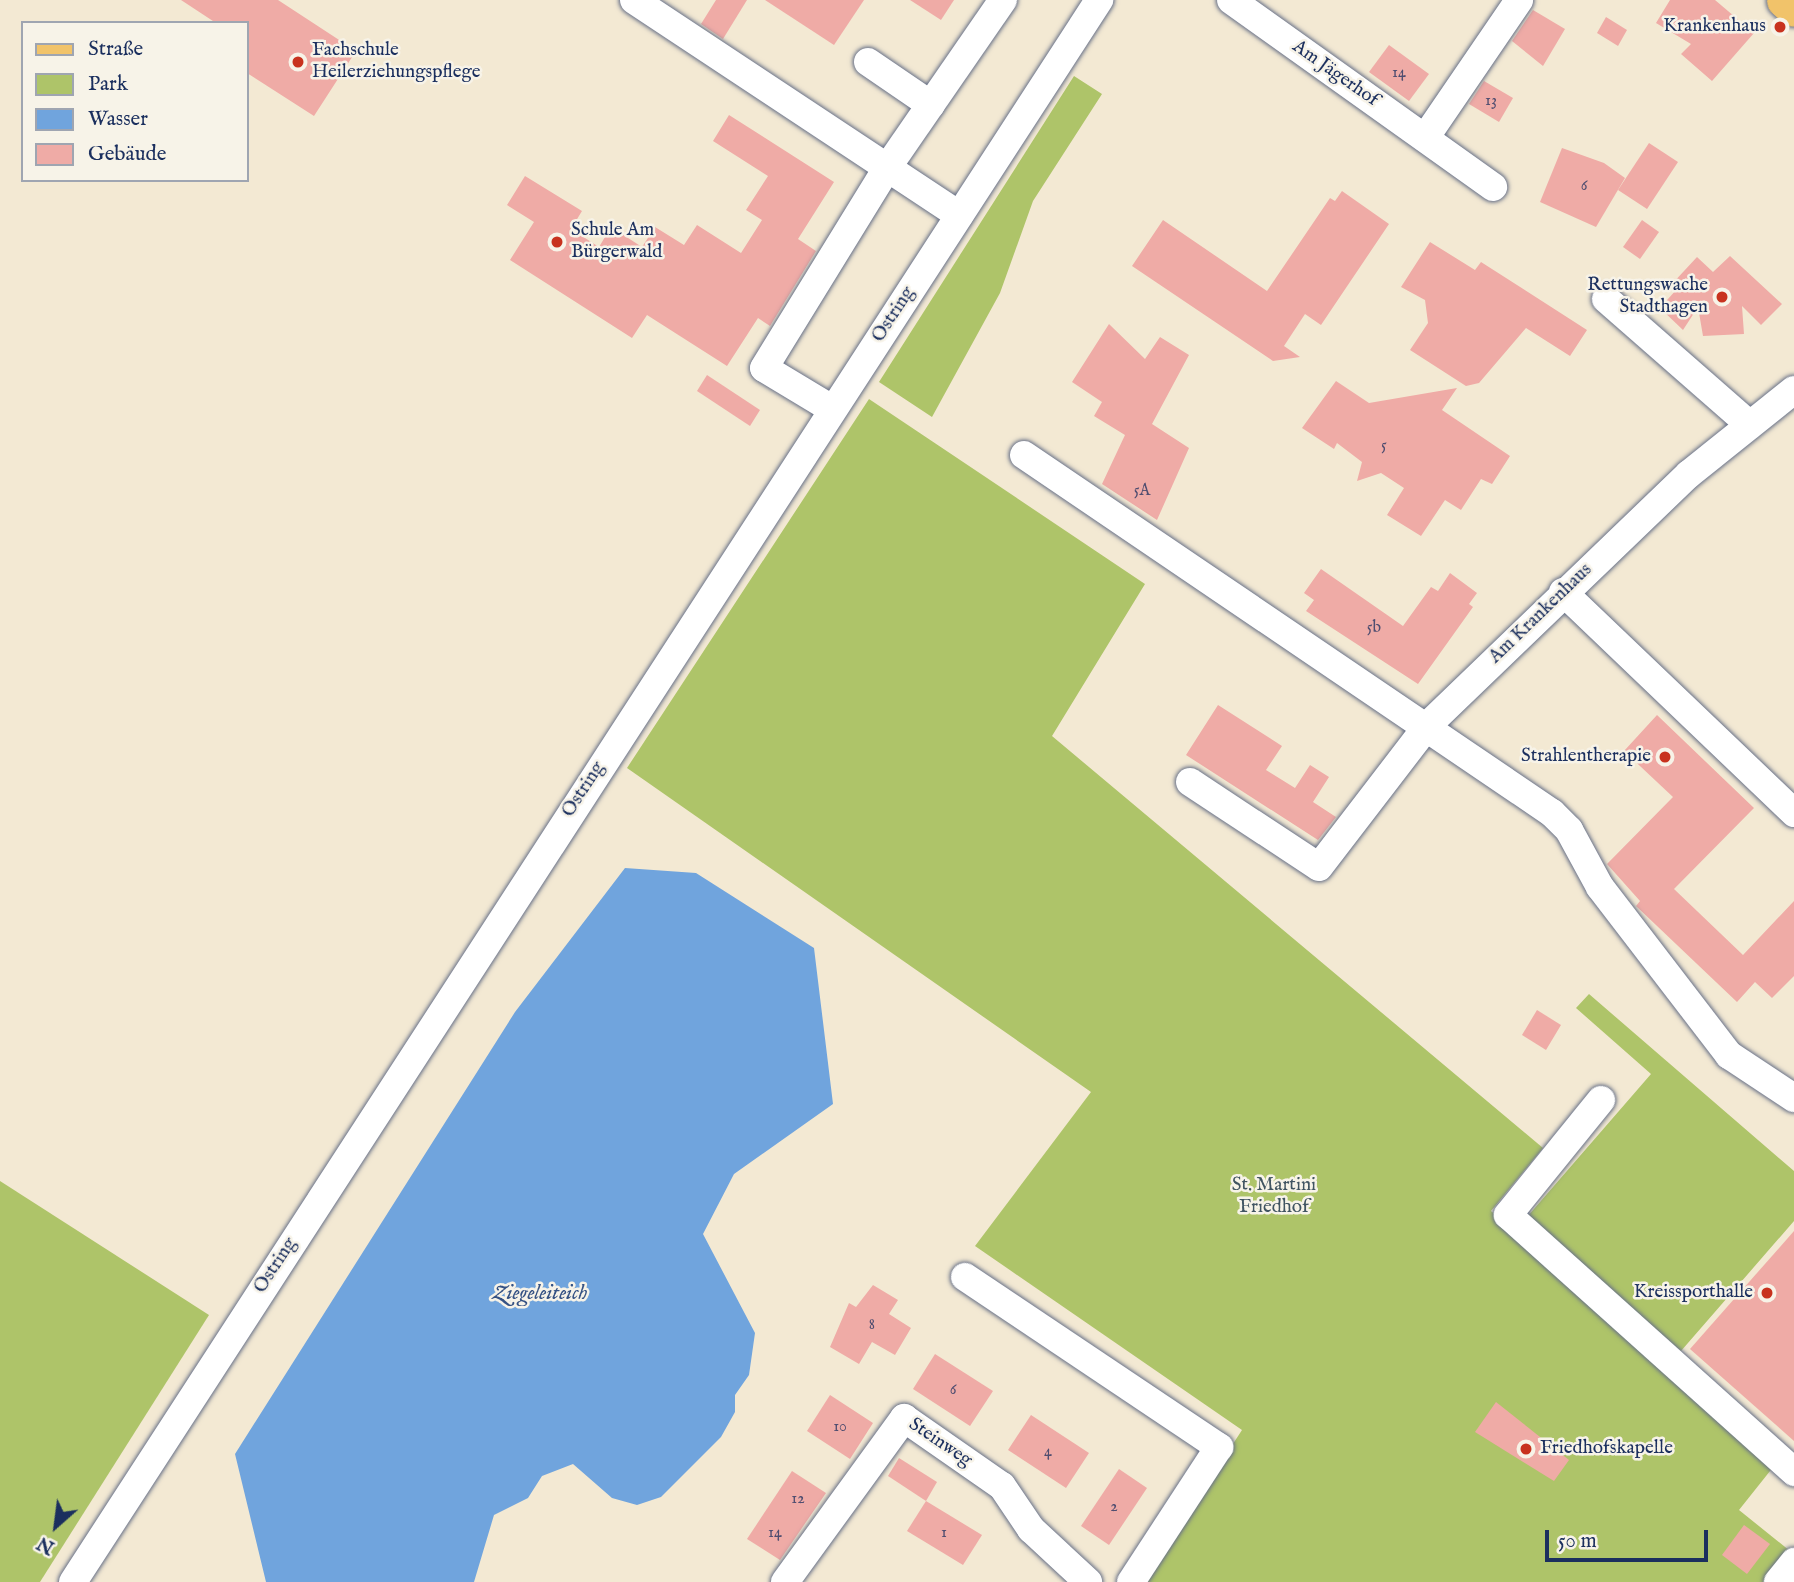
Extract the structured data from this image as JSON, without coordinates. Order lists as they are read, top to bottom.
{
  "streets": {
    "street": [
      "Am Jägerhof",
      "Ostring",
      "Am Krankenhaus",
      "Steinweg"
    ]
  },
  "water": ["Ziegeleiteich"],
  "parks": ["St. Martini Friedhof"],
  "places": [
    "Krankenhaus",
    "Fachschule Heilerziehungspflege",
    "Schule Am Bürgerwald",
    "Rettungswache Stadthagen",
    "Strahlentherapie",
    "Kreissporthalle",
    "Friedhofskapelle"
  ],
  "house_numbers": [
    "14",
    "13",
    "6",
    "5",
    "5A",
    "5b",
    "8",
    "6",
    "10",
    "4",
    "12",
    "2",
    "14",
    "1"
  ],
  "legend": [
    "Straße",
    "Park",
    "Wasser",
    "Gebäude"
  ],
  "scale_bar": "50 m",
  "north": "bottom left"
}
